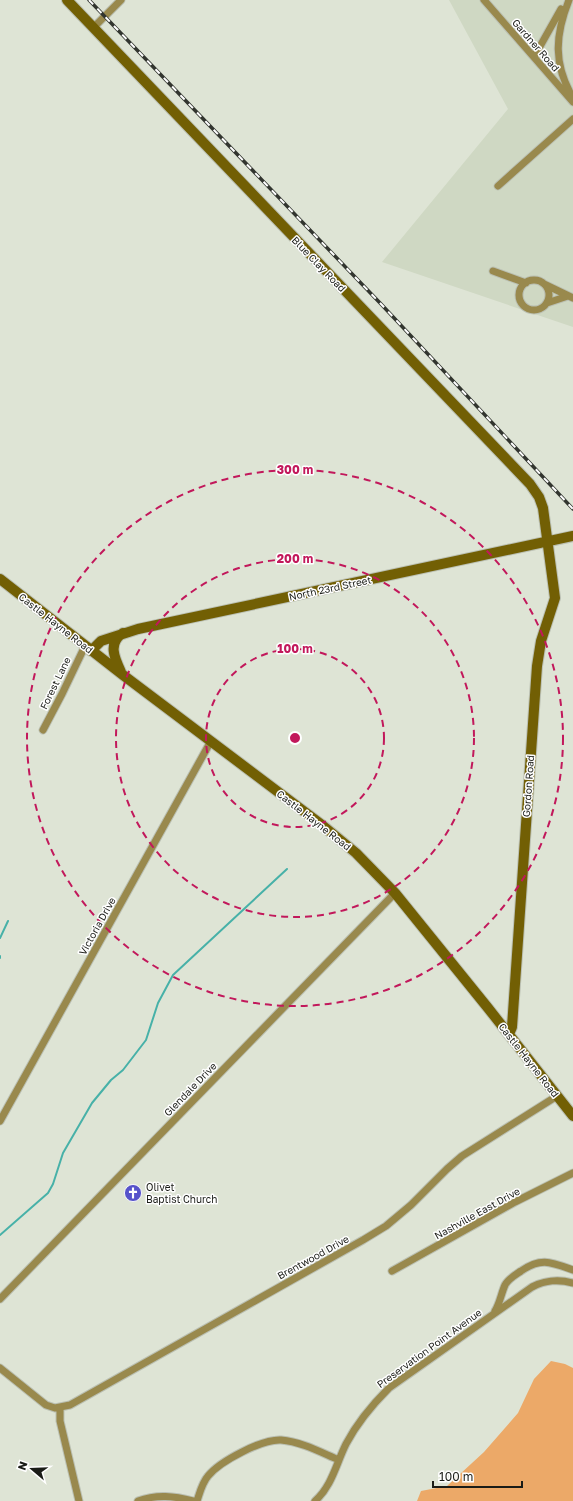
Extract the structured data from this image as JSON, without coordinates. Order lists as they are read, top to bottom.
{
  "streets": {
    "main road": [
      "Blue Clay Road",
      "North 23rd Street",
      "Castle Hayne Road",
      "Gordon Road"
    ],
    "street": [
      "Gardner Road",
      "Forest Lane",
      "Victoria Drive",
      "Glendale Drive",
      "Nashville East Drive",
      "Brentwood Drive",
      "Preservation Point Avenue"
    ]
  },
  "crossings": [
    ["Blue Clay Road", "North 23rd Street"],
    ["Blue Clay Road", "Gordon Road"],
    ["North 23rd Street", "Castle Hayne Road"],
    ["North 23rd Street", "Forest Lane"],
    ["North 23rd Street", "Gordon Road"],
    ["Castle Hayne Road", "Forest Lane"],
    ["Castle Hayne Road", "Gordon Road"],
    ["Castle Hayne Road", "Victoria Drive"],
    ["Castle Hayne Road", "Glendale Drive"],
    ["Castle Hayne Road", "Brentwood Drive"]
  ],
  "places": {
    "church": ["Olivet Baptist Church"]
  },
  "scale_bar": "100 m",
  "north": "left",
  "rings": ["300 m", "200 m", "100 m"]
}
